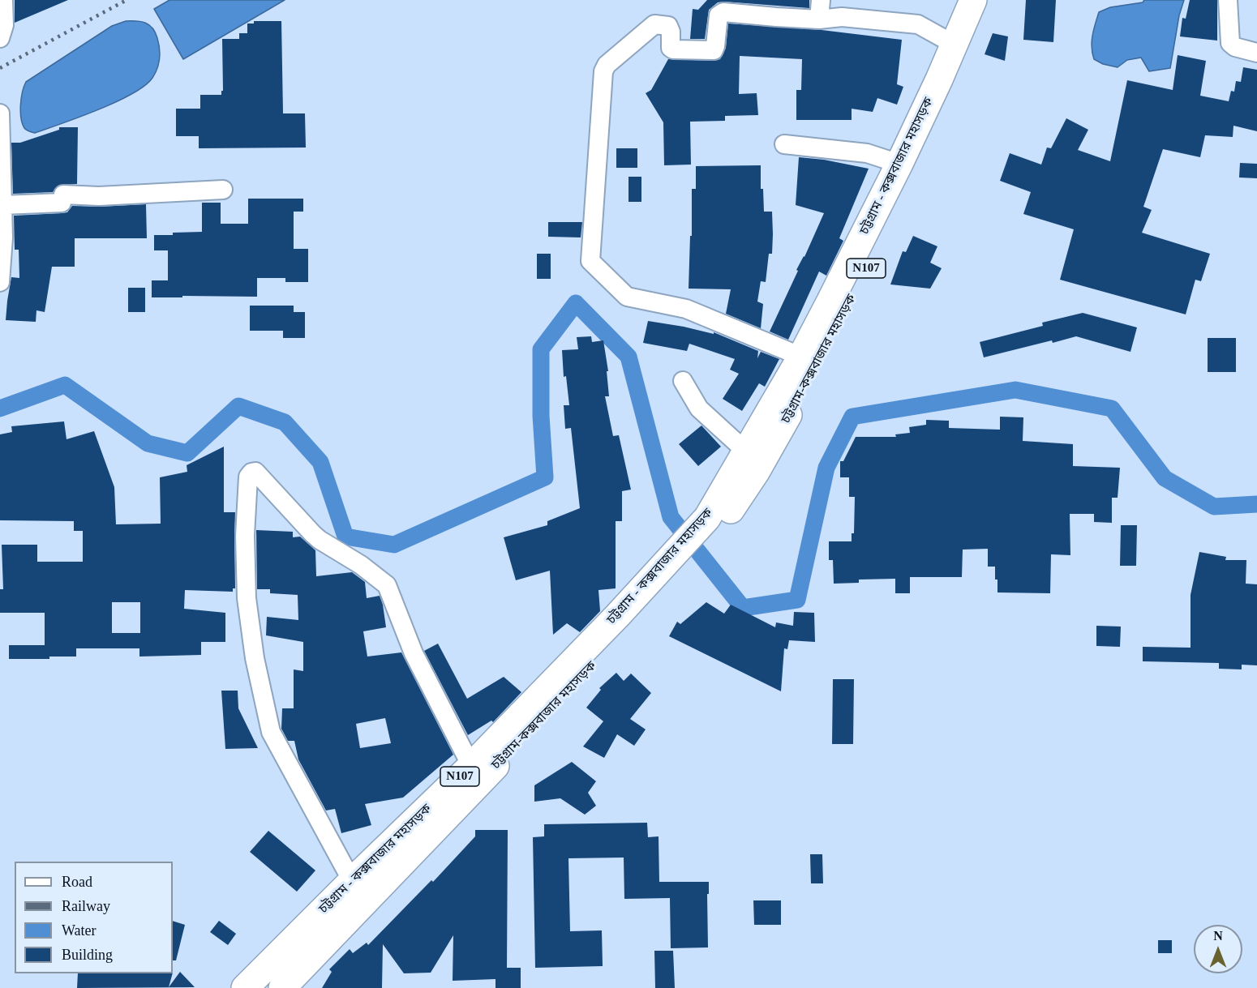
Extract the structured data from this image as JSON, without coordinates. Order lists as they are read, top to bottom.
{
  "streets": {
    "highway": ["চট্টগ্রাম - কক্সবাজার মহাসড়ক", "N107", "চট্টগ্রাম-কক্সবাজার মহাসড়ক"]
  },
  "crossings": [
    ["চট্টগ্রাম - কক্সবাজার মহাসড়ক", "N107"],
    ["চট্টগ্রাম - কক্সবাজার মহাসড়ক", "চট্টগ্রাম-কক্সবাজার মহাসড়ক"],
    ["N107", "চট্টগ্রাম-কক্সবাজার মহাসড়ক"]
  ],
  "legend": [
    "Road",
    "Railway",
    "Water",
    "Building"
  ],
  "north": "top"
}
